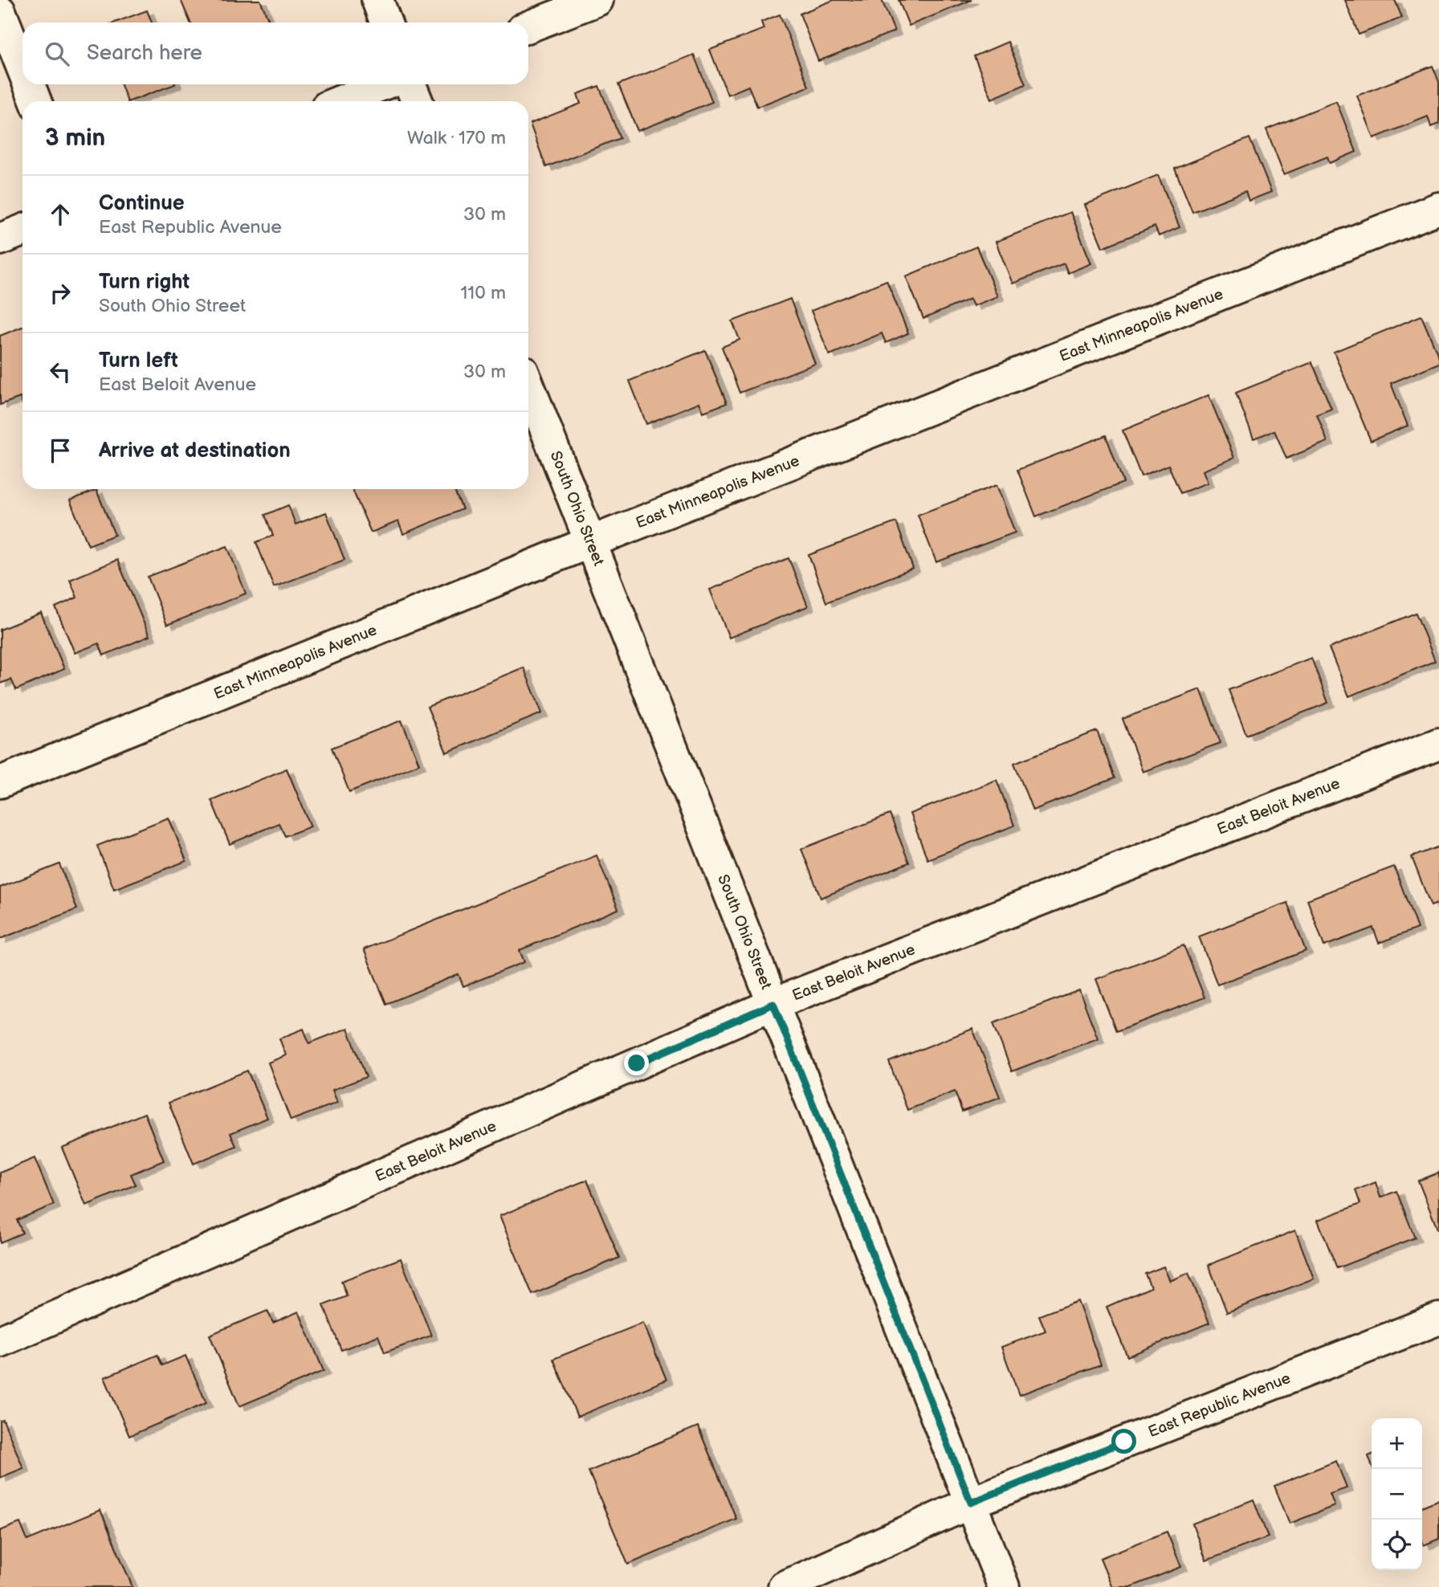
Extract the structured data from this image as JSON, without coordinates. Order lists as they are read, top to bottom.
{
  "streets": {
    "street": [
      "East Minneapolis Avenue",
      "South Ohio Street",
      "East Beloit Avenue",
      "East Republic Avenue"
    ]
  },
  "crossings": [
    ["East Minneapolis Avenue", "South Ohio Street"],
    ["South Ohio Street", "East Beloit Avenue"],
    ["South Ohio Street", "East Republic Avenue"]
  ],
  "page": {
    "search": "Search here",
    "heading": ["3 min", "Walk · 170 m"],
    "list": [
      ["Continue", "East Republic Avenue", "30 m"],
      ["Turn right", "South Ohio Street", "110 m"],
      ["Turn left", "East Beloit Avenue", "30 m"],
      "Arrive at destination"
    ],
    "map_buttons": ["+", "−"]
  }
}
